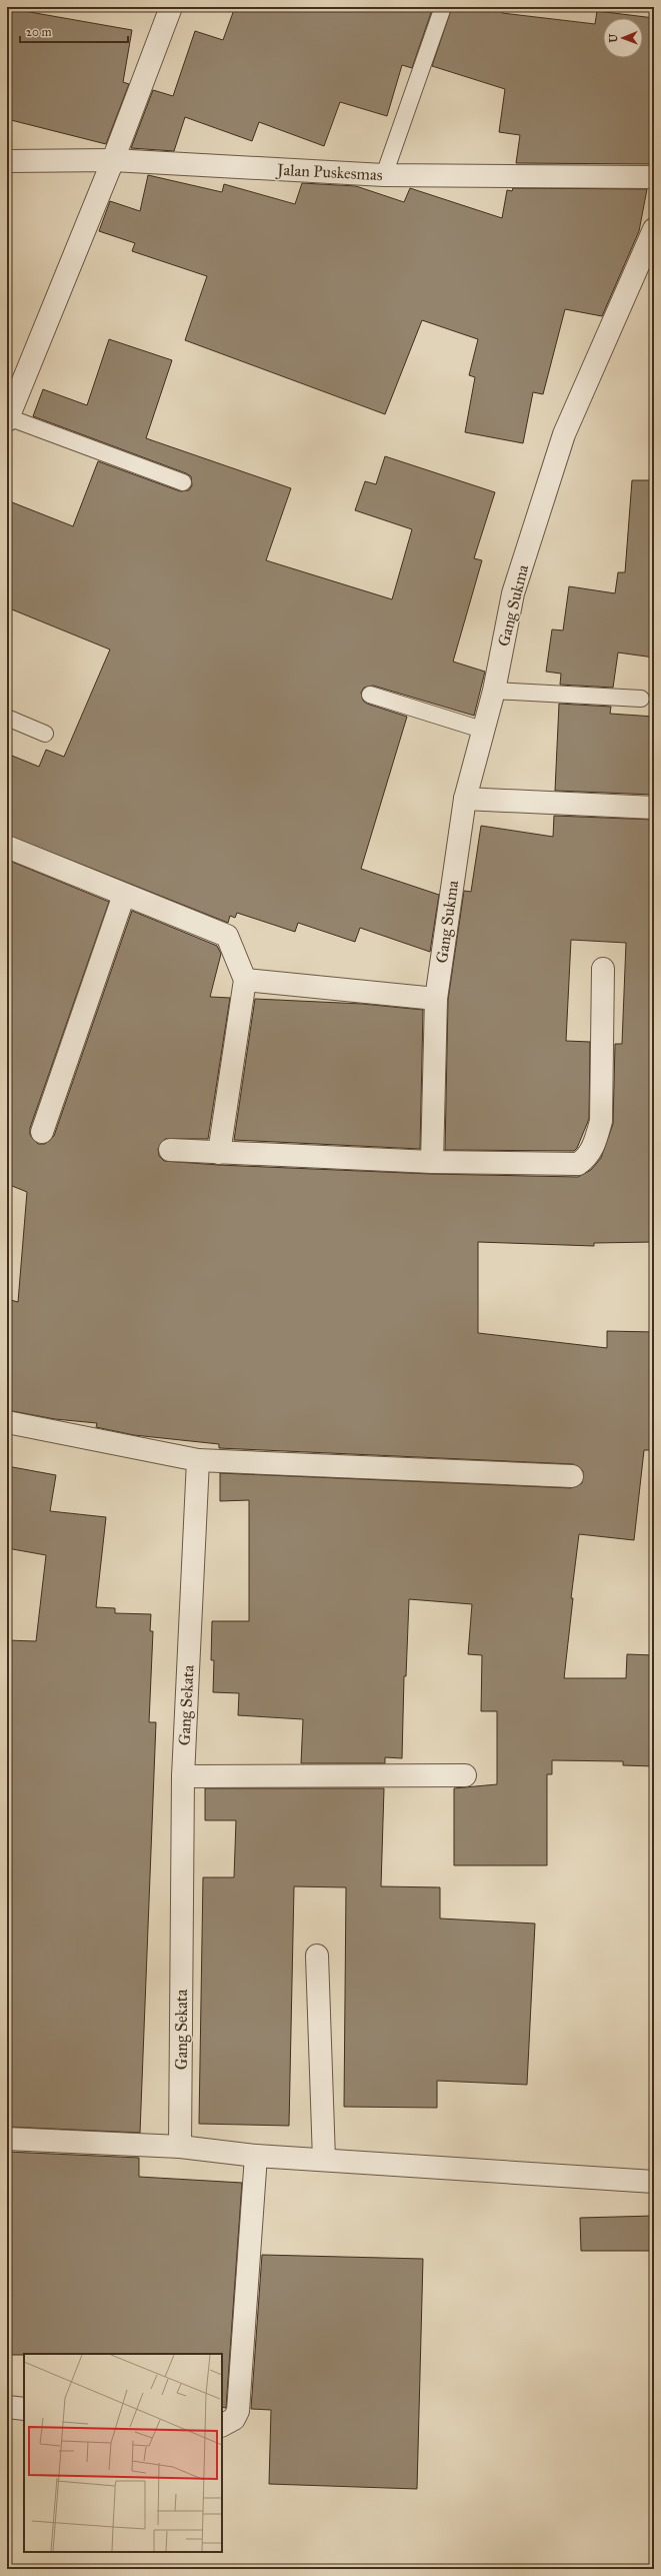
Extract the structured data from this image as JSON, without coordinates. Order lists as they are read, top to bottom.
{
  "streets": {
    "street": ["Jalan Puskesmas", "Gang Sukma", "Gang Sekata"]
  },
  "scale_bar": "20 m",
  "north": "left"
}
